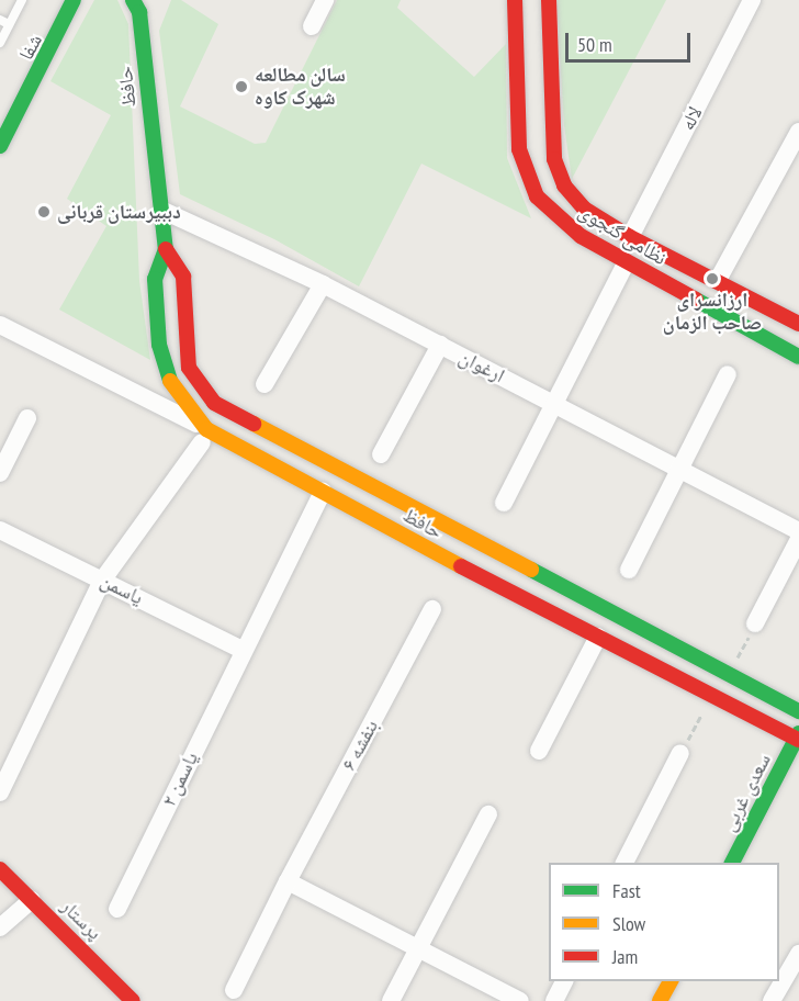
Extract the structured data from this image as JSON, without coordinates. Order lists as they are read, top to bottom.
{
  "streets": {
    "street": [
      "شفا",
      "حافظ",
      "لاله",
      "نظامی گنجوی",
      "ارغوان",
      "یاسمن",
      "بنفشه ۶",
      "یاسمن ۲",
      "سعدی غربی",
      "پرستار"
    ]
  },
  "crossings": [
    ["حافظ", "ارغوان"],
    ["حافظ", "یاسمن ۲"],
    ["حافظ", "سعدی غربی"],
    ["لاله", "نظامی گنجوی"],
    ["یاسمن", "یاسمن ۲"]
  ],
  "places": ["سالن مطالعه شهرک کاوه", "دببیرستان قربانی", "ارزانسرای صاحب الزمان"],
  "legend": ["Fast", "Slow", "Jam"],
  "scale_bar": "50 m"
}
